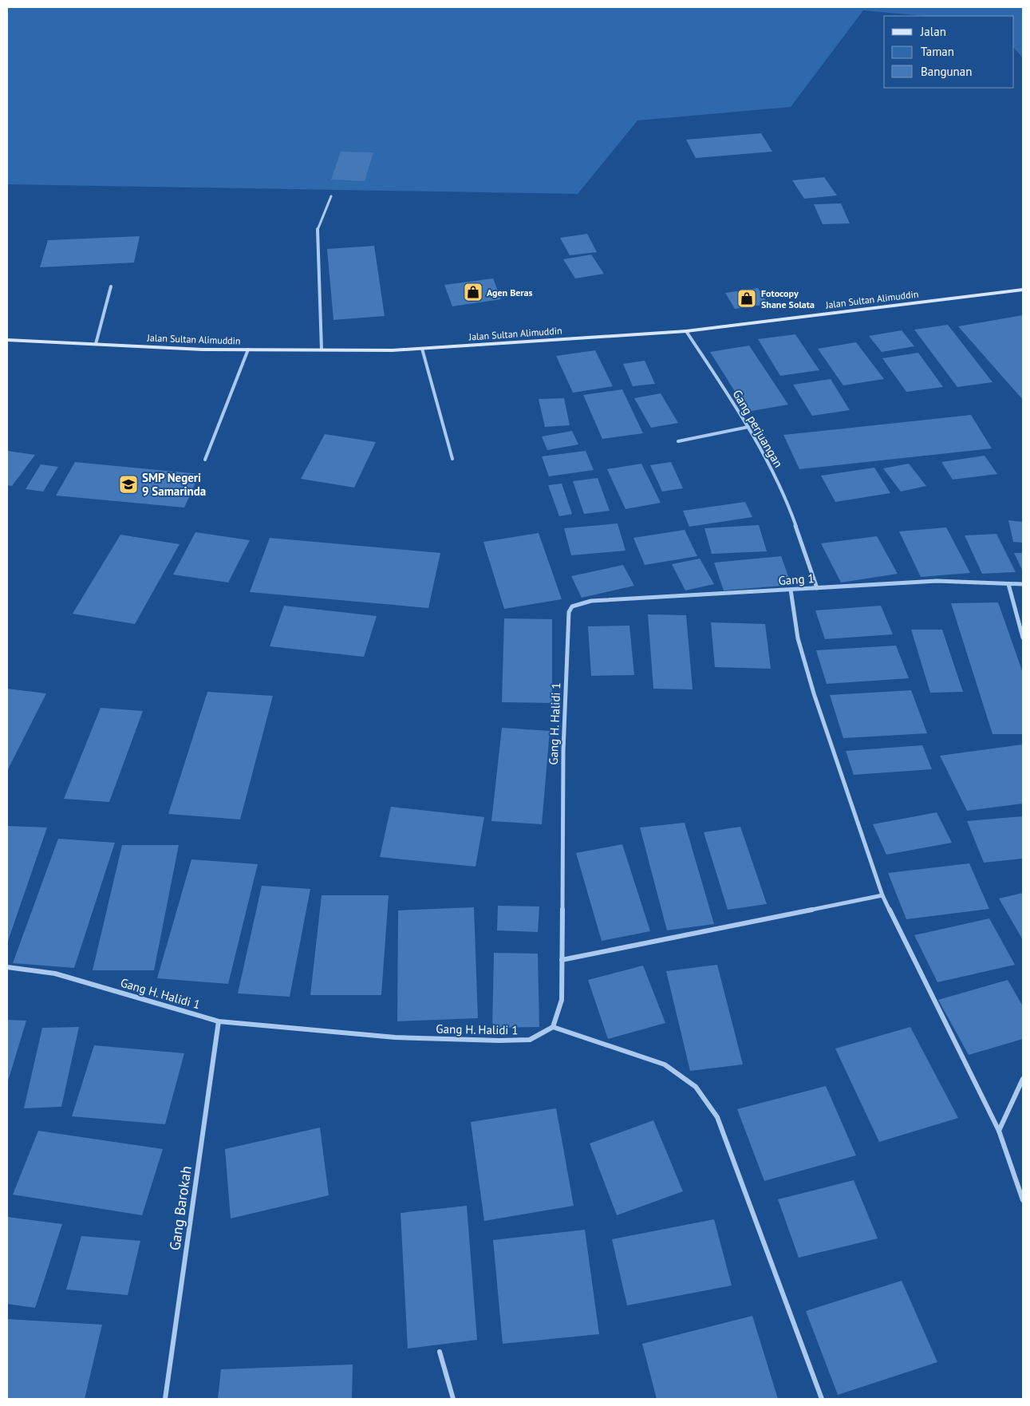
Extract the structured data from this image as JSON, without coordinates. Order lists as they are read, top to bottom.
{
  "streets": {
    "main road": ["Jalan Sultan Alimuddin"],
    "street": [
      "Gang perjuangan",
      "Gang 1",
      "Gang H. Halidi 1",
      "Gang Barokah"
    ]
  },
  "crossings": [
    ["Jalan Sultan Alimuddin", "Gang perjuangan"],
    ["Gang perjuangan", "Gang 1"],
    ["Gang 1", "Gang H. Halidi 1"],
    ["Gang H. Halidi 1", "Gang Barokah"]
  ],
  "places": {
    "shop": ["Agen Beras", "Fotocopy Shane Solata"],
    "school or university": ["SMP Negeri 9 Samarinda"]
  },
  "legend": ["Jalan", "Taman", "Bangunan"]
}
